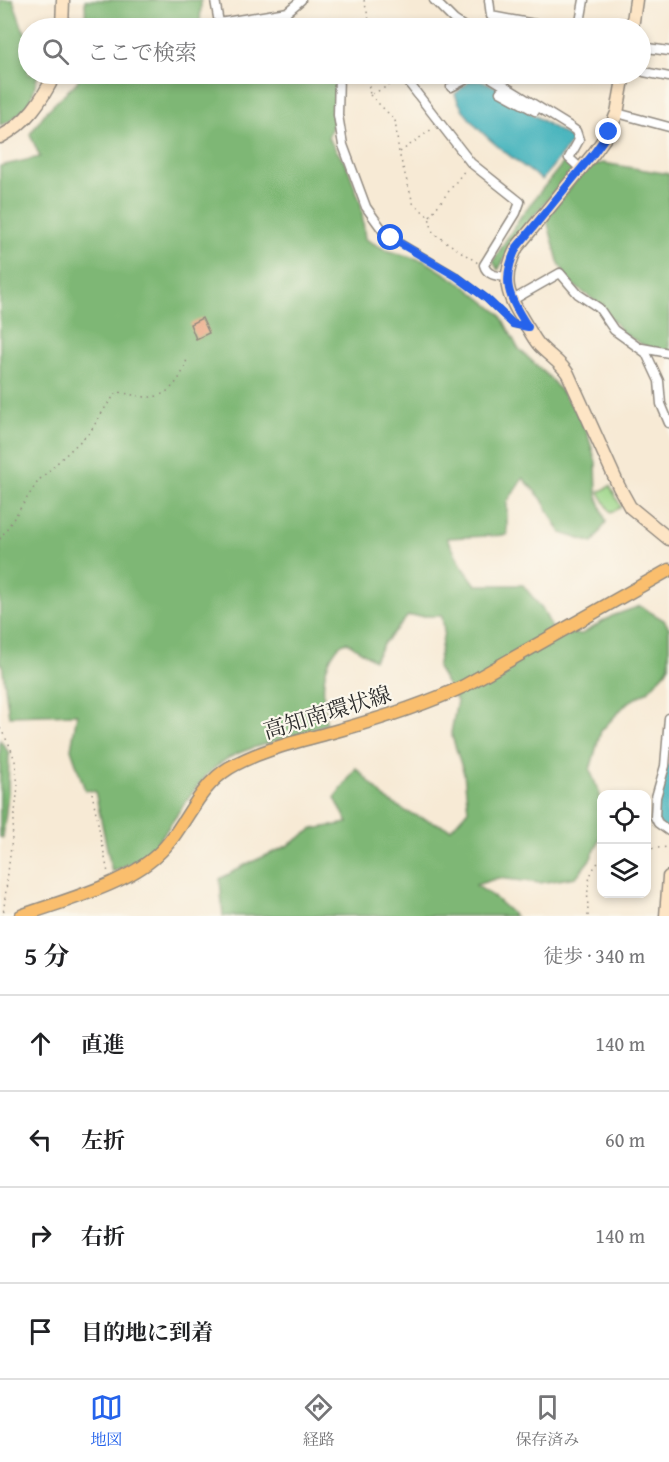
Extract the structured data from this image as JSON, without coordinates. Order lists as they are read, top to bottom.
{
  "streets": {
    "main road": ["高知南環状線"]
  },
  "page": {
    "search": "ここで検索",
    "heading": ["5 分", "徒歩 · 340 m"],
    "list": [
      ["直進", "140 m"],
      ["左折", "60 m"],
      ["右折", "140 m"],
      "目的地に到着"
    ],
    "nav": ["地図", "経路", "保存済み"]
  }
}
